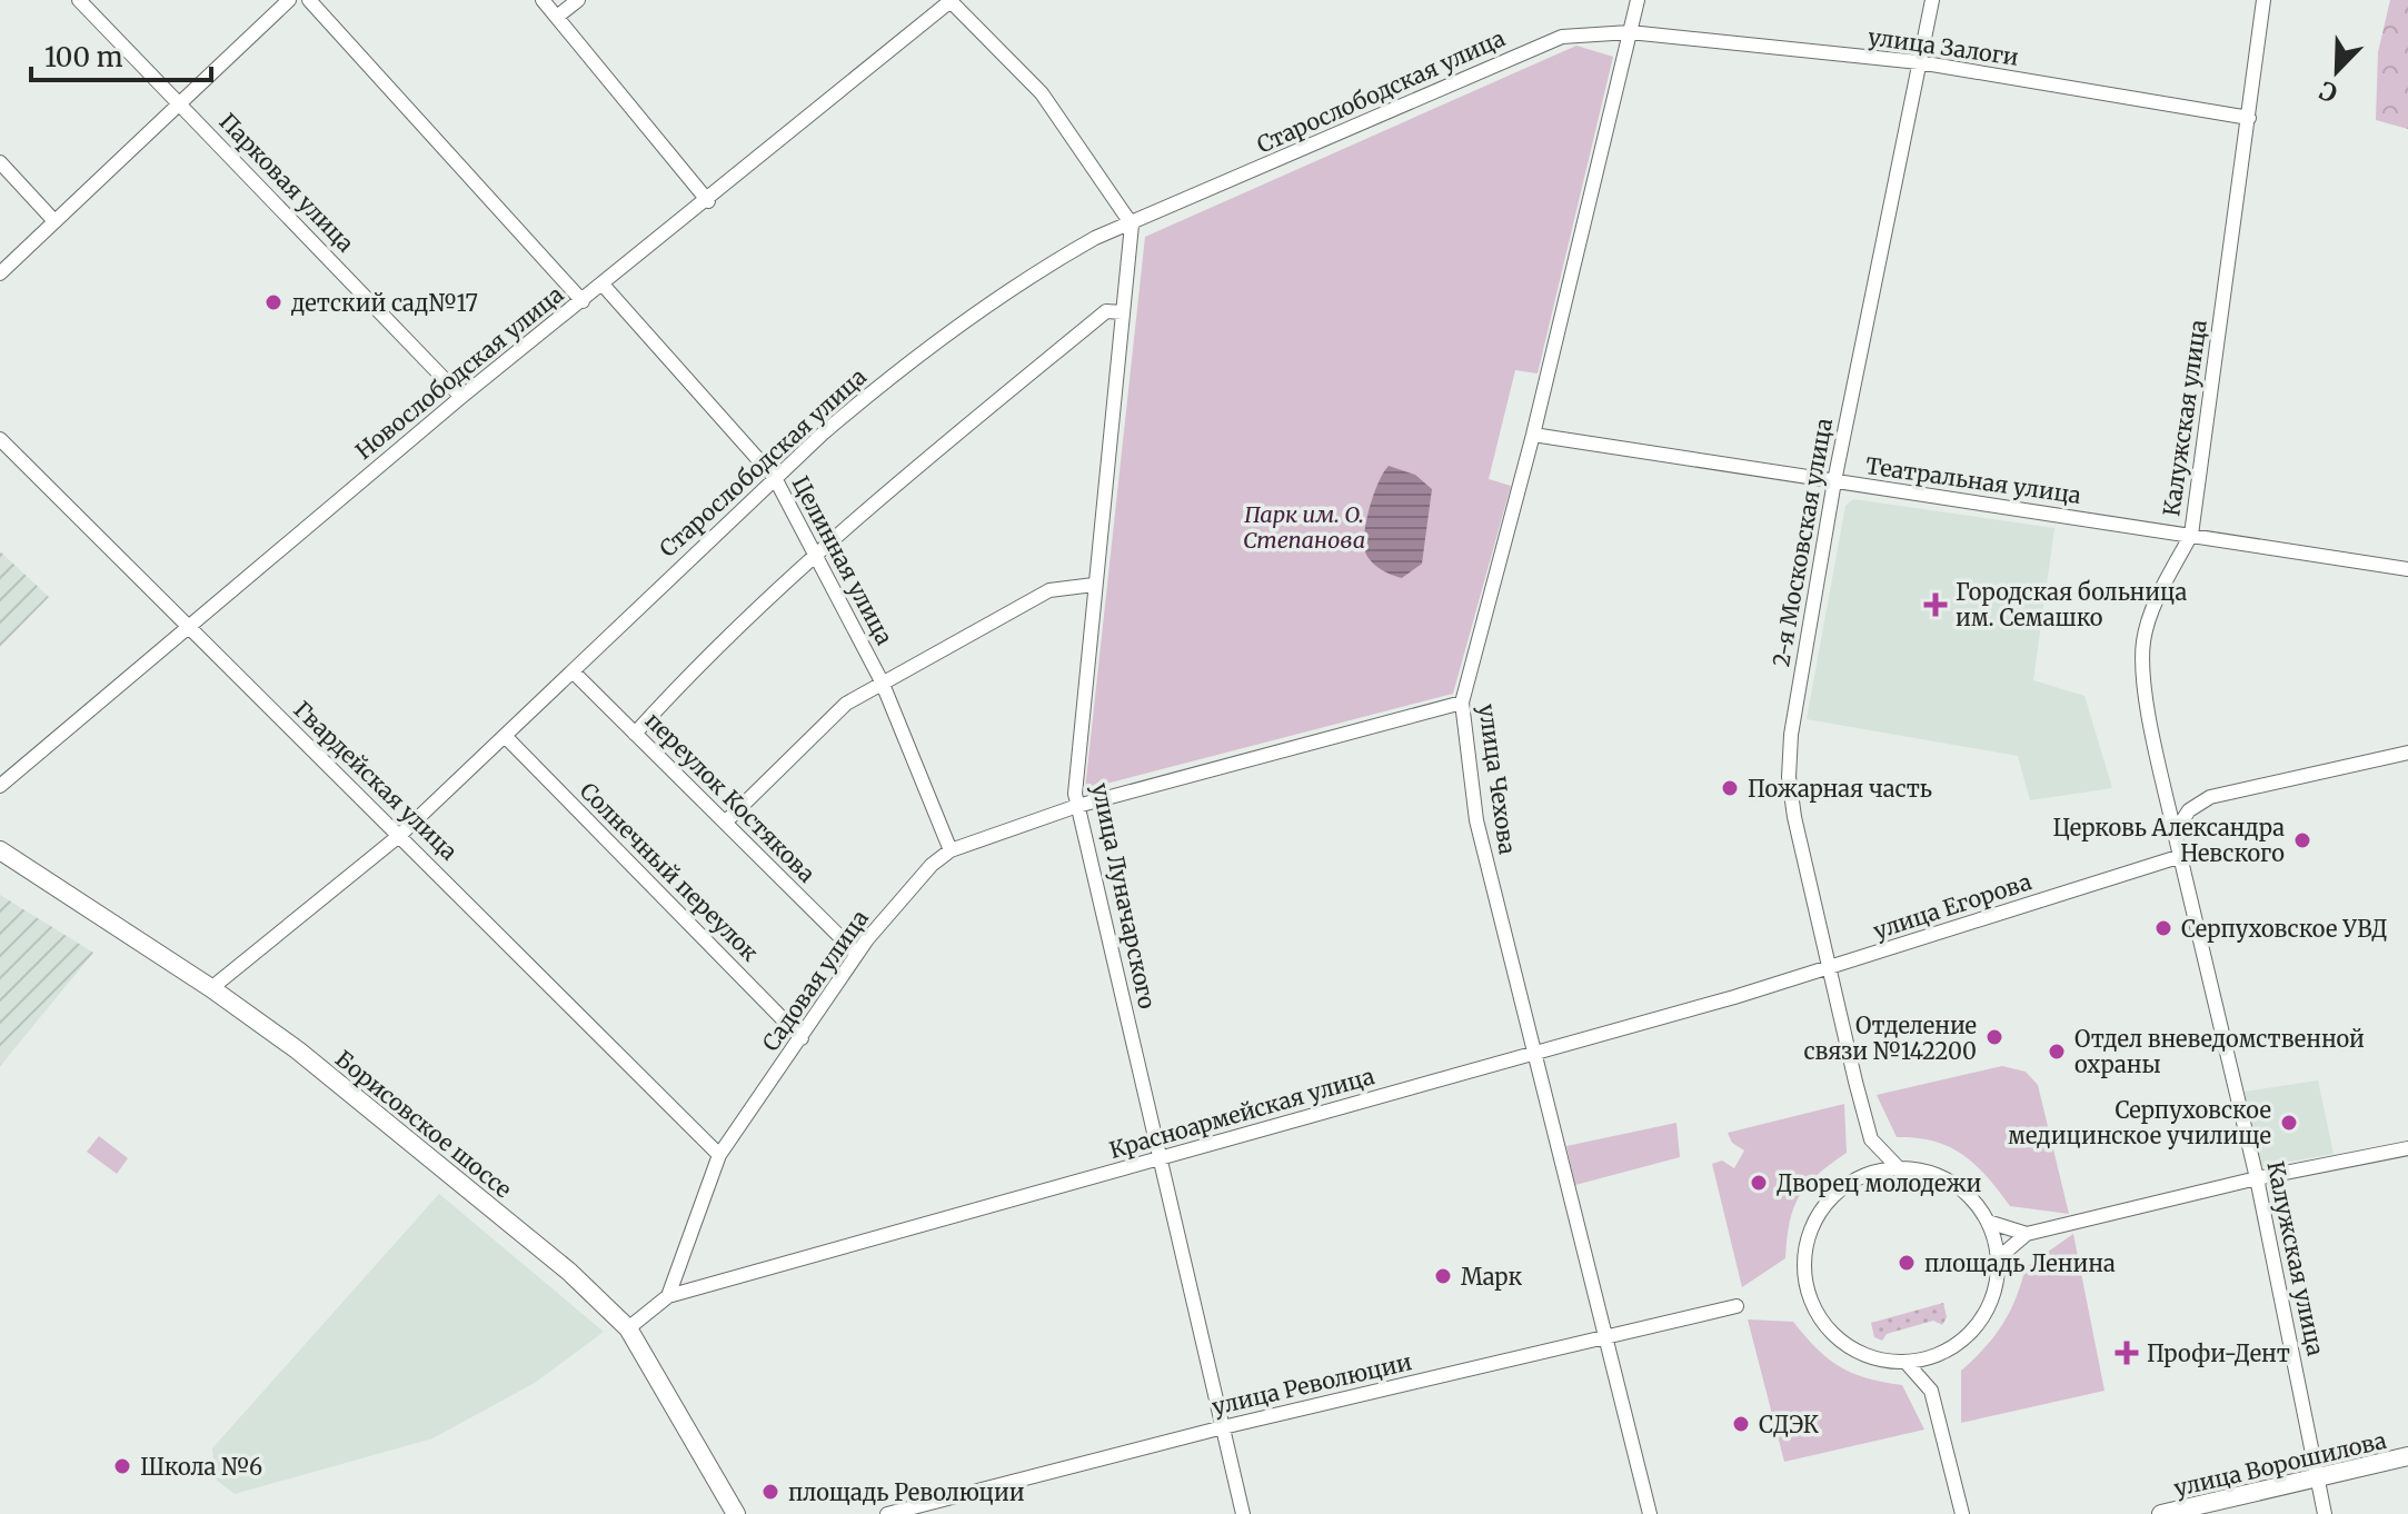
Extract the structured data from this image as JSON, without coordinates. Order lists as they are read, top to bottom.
{
  "streets": {
    "main road": ["Борисовское шоссе", "улица Ворошилова"],
    "street": [
      "улица Залоги",
      "Старослободская улица",
      "Парковая улица",
      "Новослободская улица",
      "Калужская улица",
      "Театральная улица",
      "2-я Московская улица",
      "Целинная улица",
      "улица Чехова",
      "Гвардейская улица",
      "переулок Костякова",
      "Солнечный переулок",
      "улица Луначарского",
      "улица Егорова",
      "Садовая улица",
      "Красноармейская улица",
      "улица Революции"
    ]
  },
  "crossings": [
    ["улица Залоги", "Старослободская улица"],
    ["улица Залоги", "Калужская улица"],
    ["улица Залоги", "2-я Московская улица"],
    ["улица Залоги", "улица Чехова"],
    ["Старослободская улица", "Целинная улица"],
    ["Старослободская улица", "улица Чехова"],
    ["Старослободская улица", "Гвардейская улица"],
    ["Старослободская улица", "переулок Костякова"],
    ["Старослободская улица", "Солнечный переулок"],
    ["Старослободская улица", "улица Луначарского"],
    ["Старослободская улица", "Борисовское шоссе"],
    ["Парковая улица", "Новослободская улица"],
    ["Новослободская улица", "Целинная улица"],
    ["Новослободская улица", "Гвардейская улица"],
    ["Калужская улица", "Театральная улица"],
    ["Калужская улица", "улица Егорова"],
    ["Калужская улица", "улица Ворошилова"],
    ["Театральная улица", "2-я Московская улица"],
    ["Театральная улица", "улица Чехова"],
    ["2-я Московская улица", "улица Егорова"],
    ["2-я Московская улица", "Красноармейская улица"],
    ["Целинная улица", "Садовая улица"],
    ["улица Чехова", "Садовая улица"],
    ["улица Чехова", "Красноармейская улица"],
    ["улица Чехова", "улица Революции"],
    ["Гвардейская улица", "Садовая улица"],
    ["переулок Костякова", "Садовая улица"],
    ["Солнечный переулок", "Садовая улица"],
    ["улица Луначарского", "Садовая улица"],
    ["улица Луначарского", "Красноармейская улица"],
    ["улица Луначарского", "улица Революции"],
    ["улица Егорова", "Красноармейская улица"],
    ["Садовая улица", "Красноармейская улица"]
  ],
  "parks": ["Парк им. О. Степанова"],
  "places": {
    "other": [
      "детский сад№17",
      "Пожарная часть",
      "Церковь Александра Невского",
      "Серпуховское УВД",
      "Отделение связи №142200",
      "Отдел вневедомственной охраны",
      "Серпуховское медицинское училище",
      "Дворец молодежи",
      "площадь Ленина",
      "Марк",
      "СДЭК",
      "Школа №6",
      "площадь Революции"
    ],
    "health": ["Городская больница им. Семашко", "Профи-Дент"]
  },
  "scale_bar": "100 m",
  "north": "bottom left"
}
